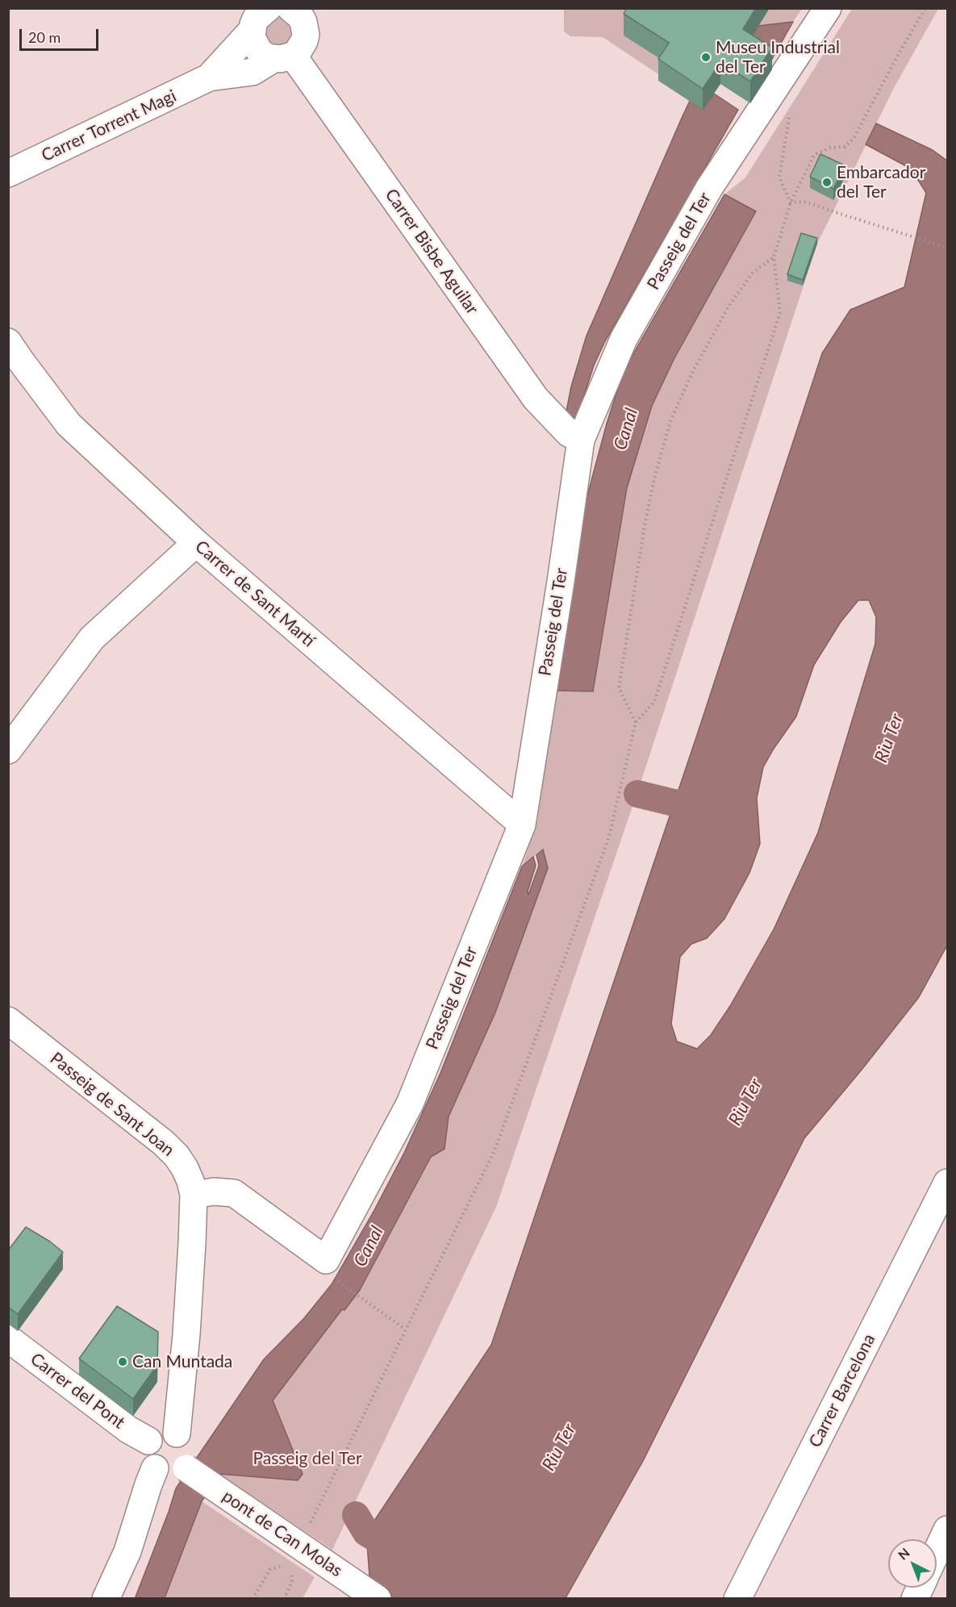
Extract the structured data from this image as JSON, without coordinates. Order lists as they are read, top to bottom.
{
  "streets": {
    "street": [
      "Carrer Torrent Magi",
      "Passeig del Ter",
      "Carrer Bisbe Aguilar",
      "Carrer de Sant Martí",
      "Passeig de Sant Joan",
      "Carrer del Pont",
      "Carrer Barcelona",
      "pont de Can Molas"
    ]
  },
  "crossings": [
    ["Carrer Torrent Magi", "Carrer Bisbe Aguilar"],
    ["Passeig del Ter", "Carrer Bisbe Aguilar"],
    ["Passeig del Ter", "Carrer de Sant Martí"],
    ["Carrer del Pont", "pont de Can Molas"]
  ],
  "water": ["Canal", "Riu Ter"],
  "parks": ["Passeig del Ter"],
  "places": ["Museu Industrial del Ter", "Embarcador del Ter", "Can Muntada"],
  "scale_bar": "20 m",
  "north": "top left"
}
